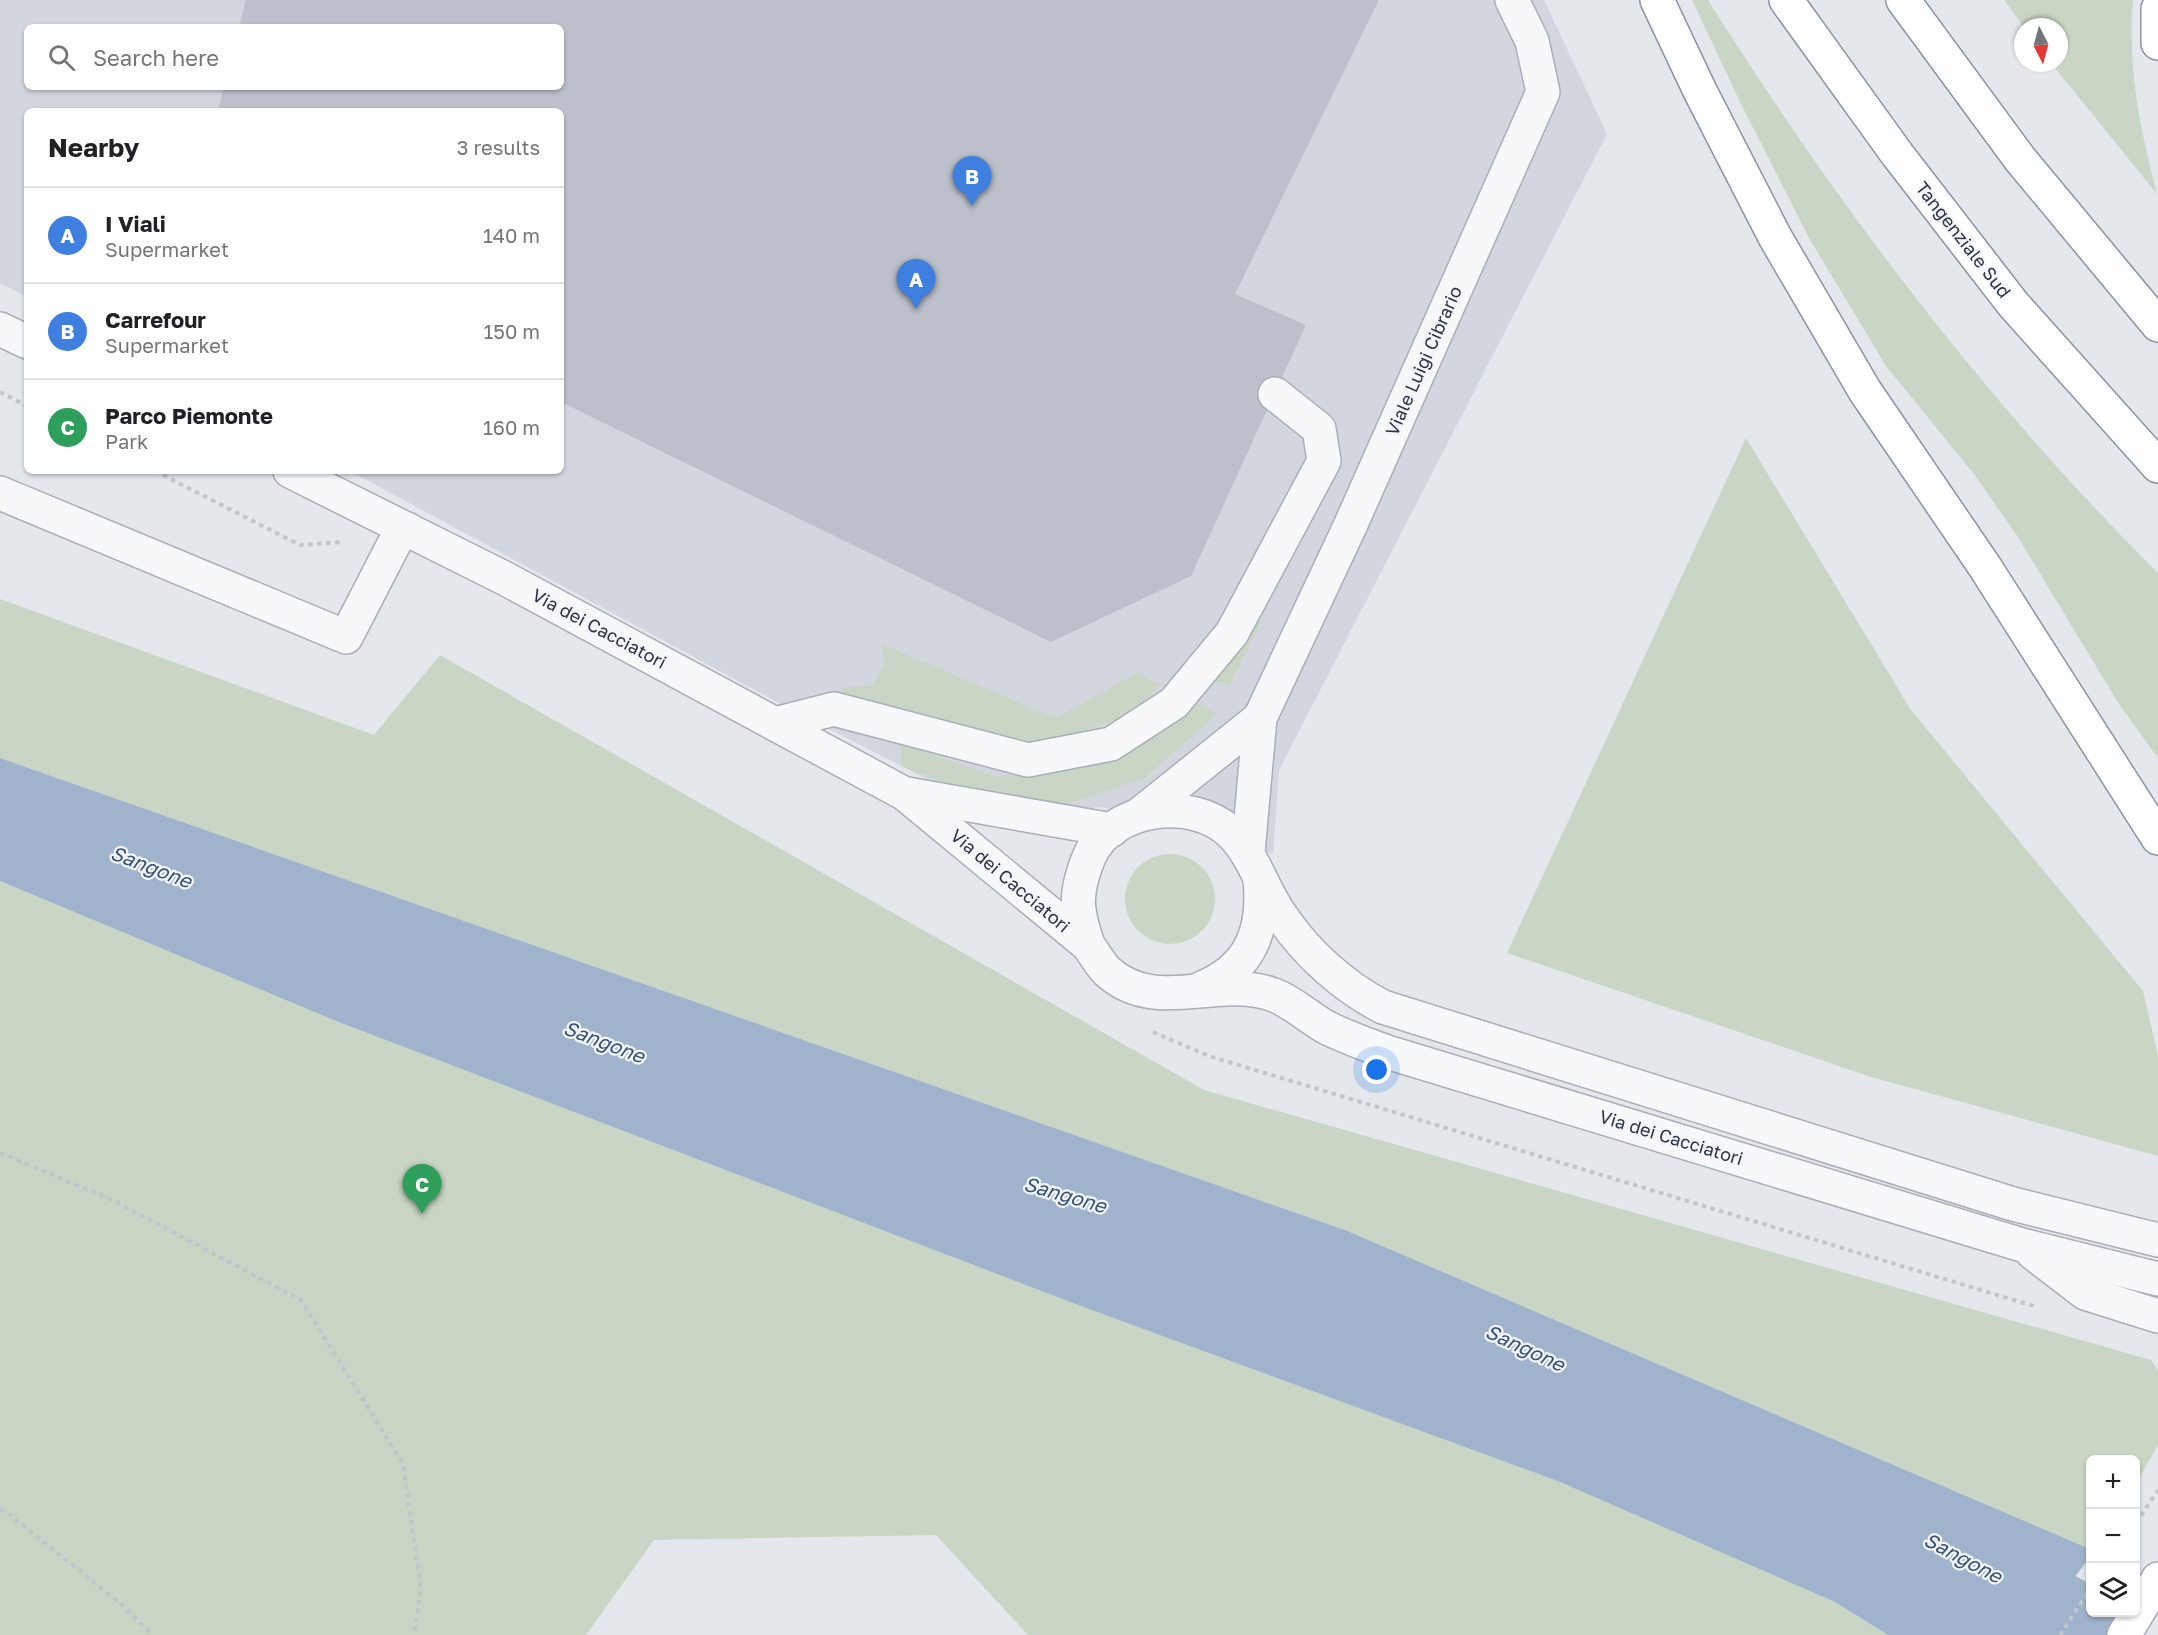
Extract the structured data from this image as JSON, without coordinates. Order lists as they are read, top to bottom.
{
  "streets": {
    "main road": ["Tangenziale Sud"],
    "street": ["Viale Luigi Cibrario", "Via dei Cacciatori"]
  },
  "water": ["Sangone"],
  "north": "bottom",
  "page": {
    "search": "Search here",
    "heading": ["Nearby", "3 results"],
    "pins": ["B", "A", "C"],
    "list": [
      {
        "mark": "A",
        "name": "I Viali",
        "note": "Supermarket",
        "value": "140 m"
      },
      {
        "mark": "B",
        "name": "Carrefour",
        "note": "Supermarket",
        "value": "150 m"
      },
      {
        "mark": "C",
        "name": "Parco Piemonte",
        "note": "Park",
        "value": "160 m"
      }
    ],
    "map_buttons": ["+", "−"]
  }
}
